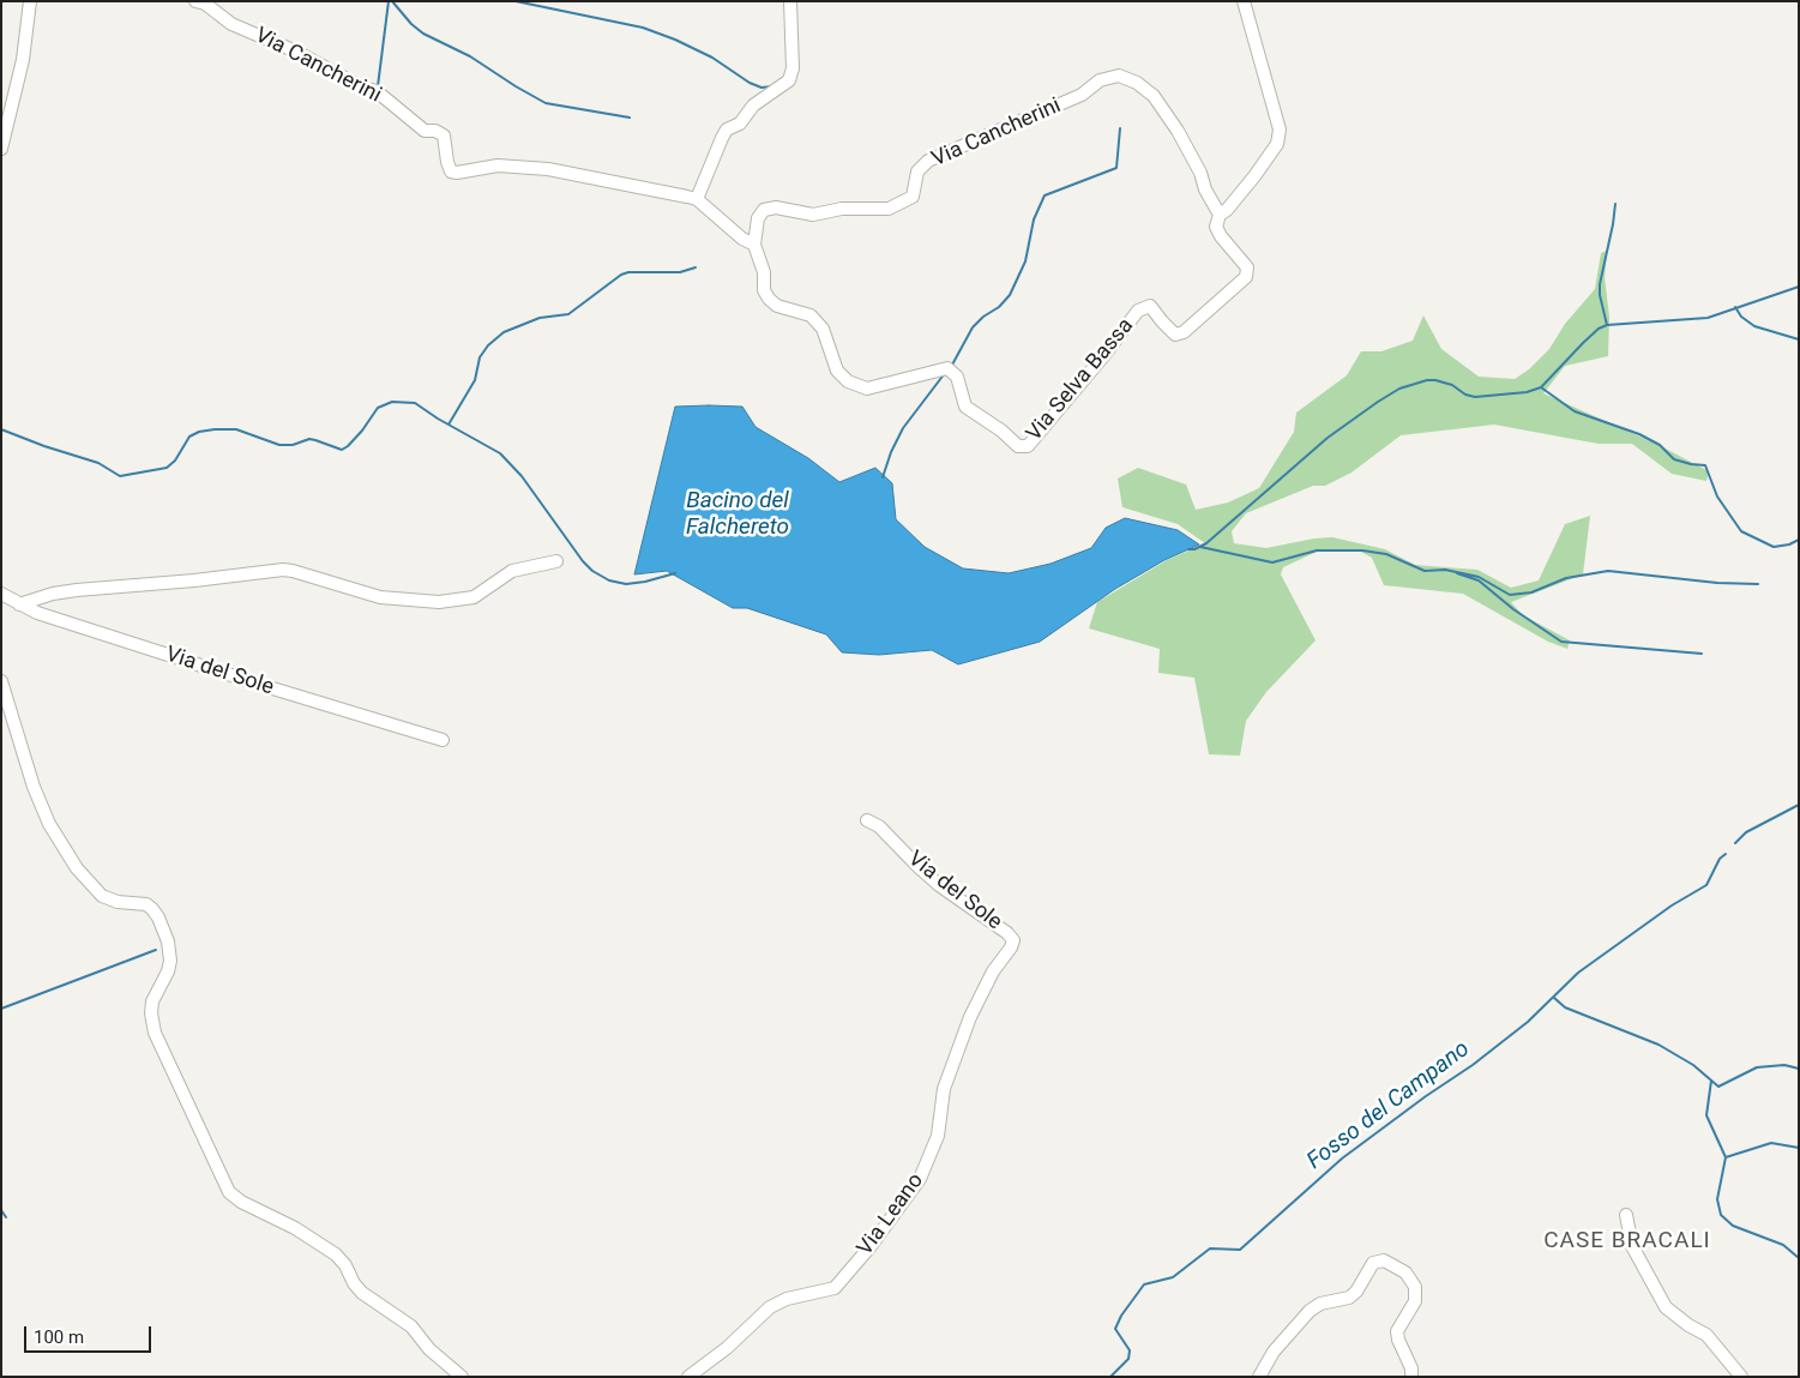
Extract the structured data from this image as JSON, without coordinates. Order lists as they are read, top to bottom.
{
  "streets": {
    "street": [
      "Via Cancherini",
      "Via Selva Bassa",
      "Via del Sole",
      "Via Leano"
    ]
  },
  "crossings": [
    ["Via Cancherini", "Via Selva Bassa"],
    ["Via del Sole", "Via Leano"]
  ],
  "districts": ["CASE BRACALI"],
  "water": ["Bacino del Falchereto", "Fosso del Campano"],
  "scale_bar": "100 m"
}
